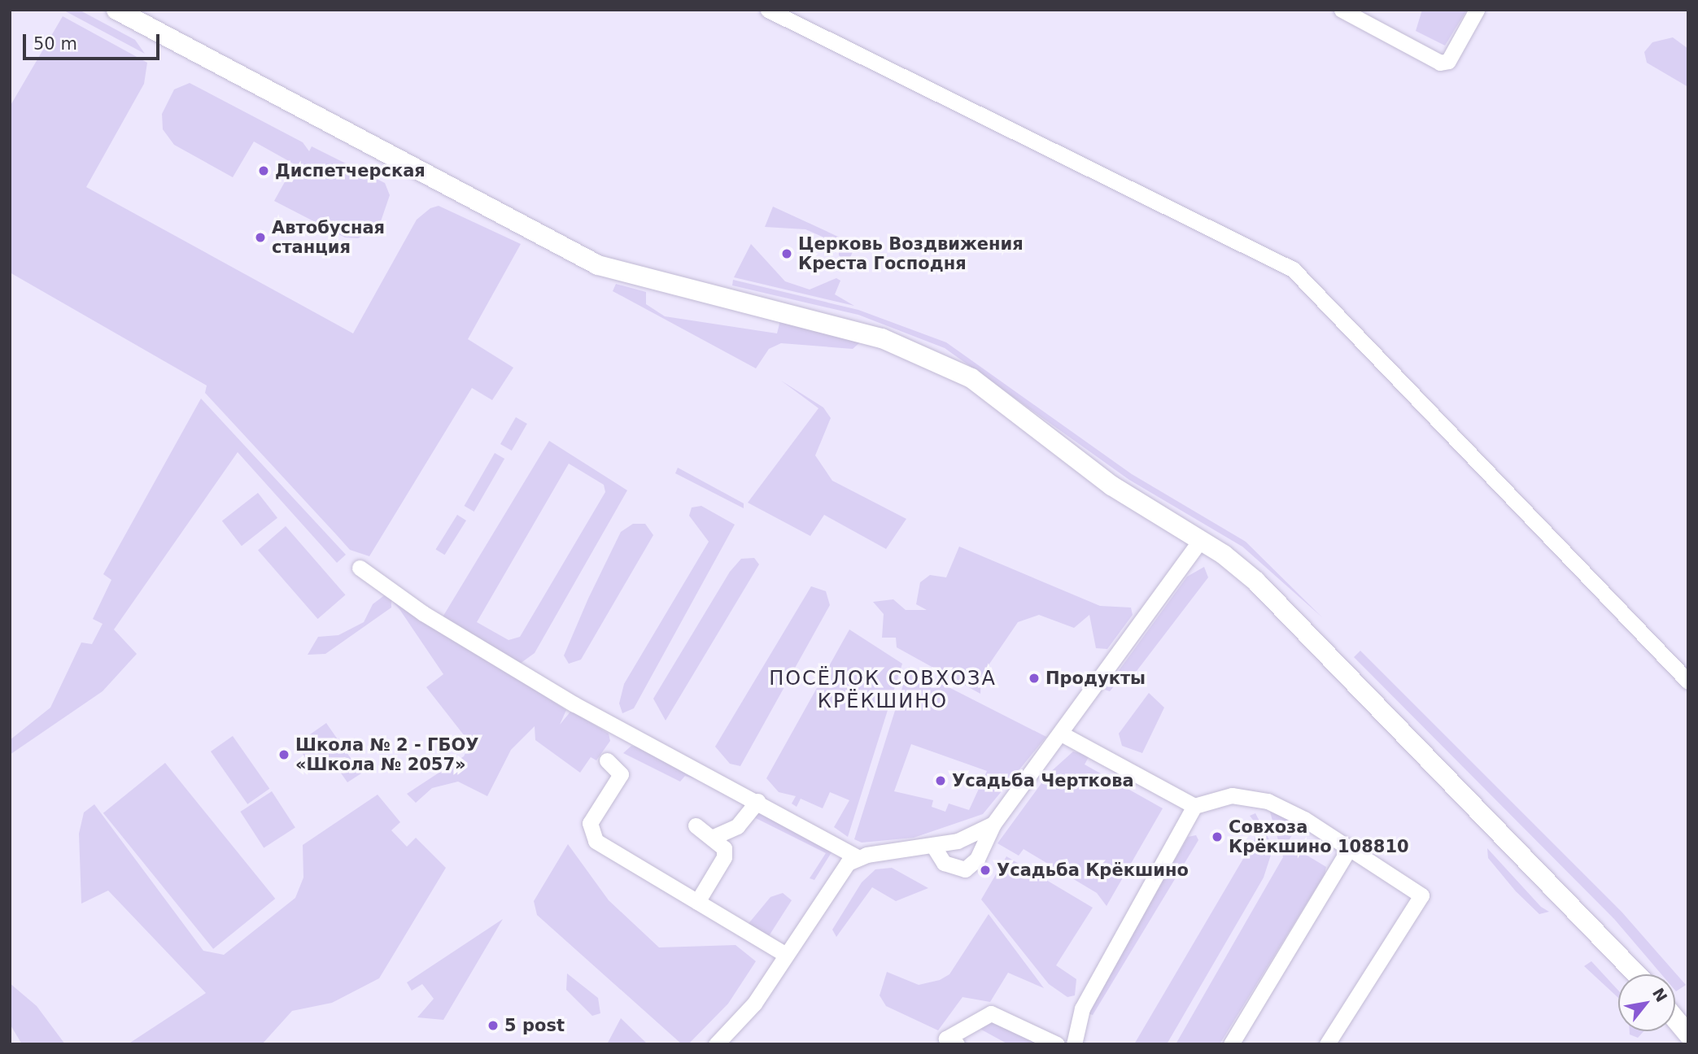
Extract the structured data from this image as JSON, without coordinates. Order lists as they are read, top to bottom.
{
  "districts": ["ПОСЁЛОК СОВХОЗА КРЁКШИНО"],
  "places": [
    "Диспетчерская",
    "Автобусная станция",
    "Церковь Воздвижения Креста Господня",
    "Продукты",
    "Школа № 2 - ГБОУ «Школа № 2057»",
    "Усадьба Черткова",
    "Совхоза Крёкшино 108810",
    "Усадьба Крёкшино",
    "5 post"
  ],
  "scale_bar": "50 m",
  "north": "top right"
}
